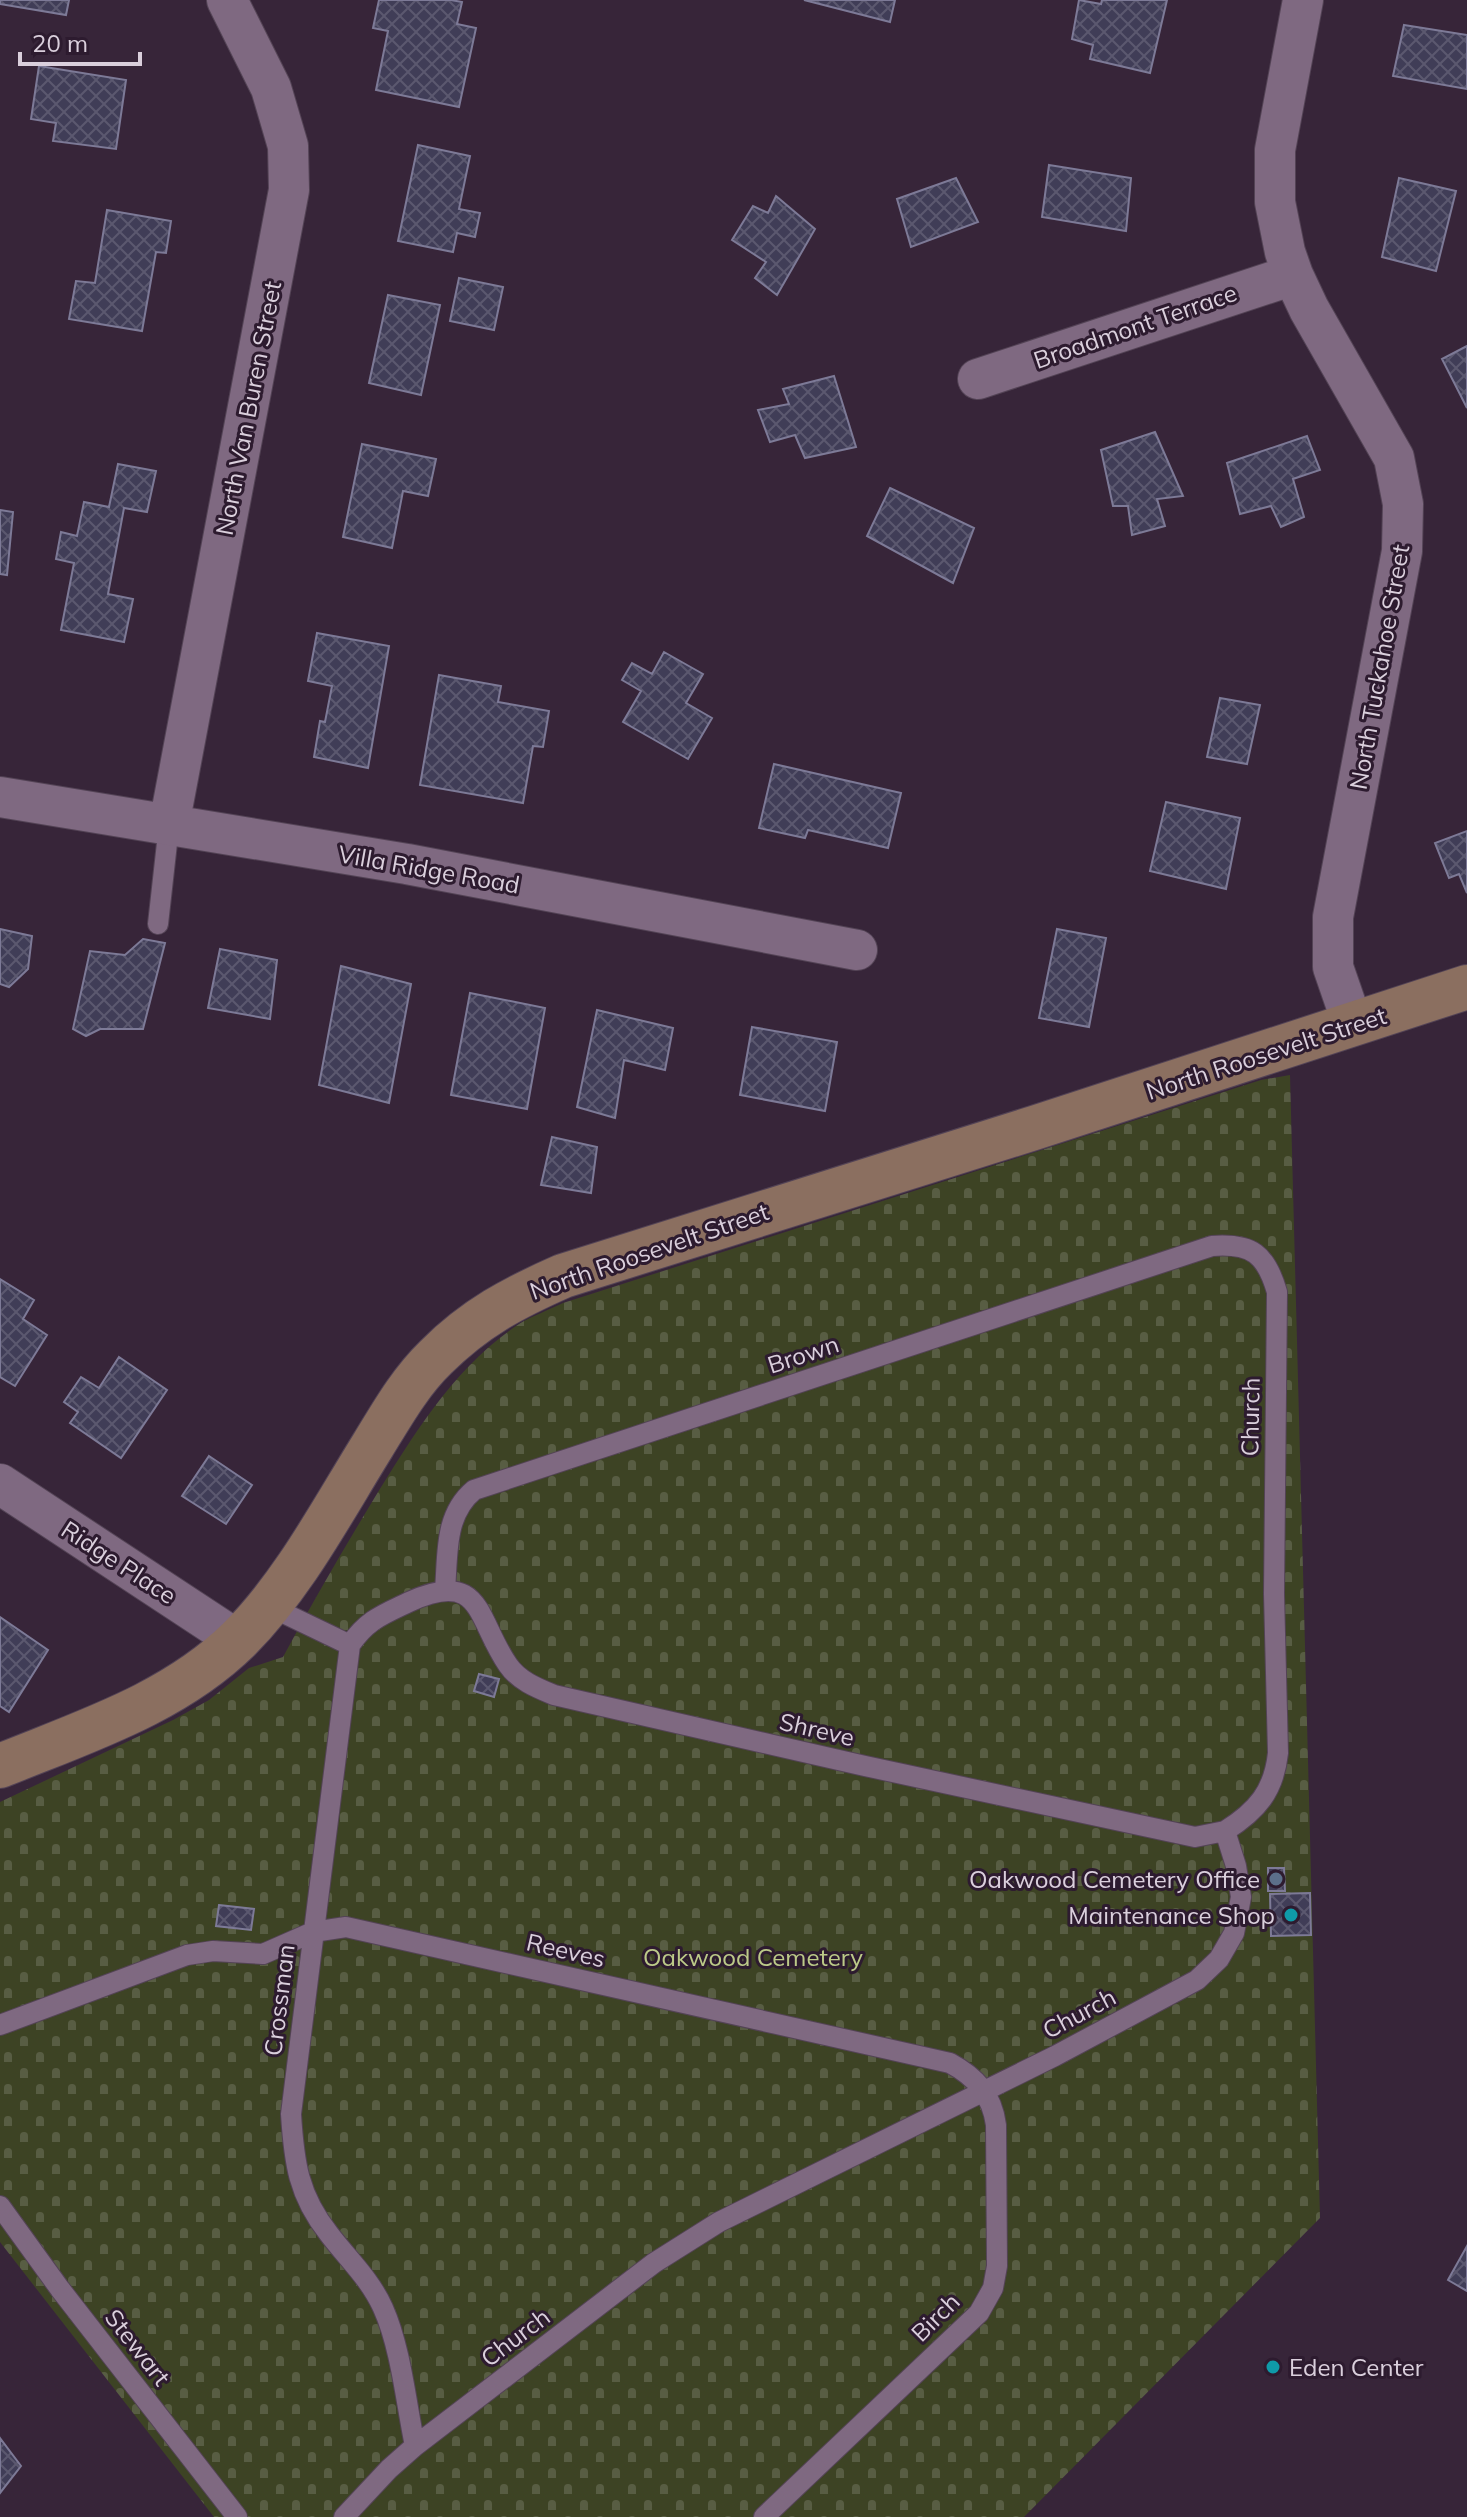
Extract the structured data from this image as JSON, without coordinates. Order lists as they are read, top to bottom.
{
  "streets": {
    "street": [
      "Broadmont Terrace",
      "North Van Buren Street",
      "North Tuckahoe Street",
      "Villa Ridge Road",
      "North Roosevelt Street",
      "Ridge Place"
    ],
    "lane": [
      "Brown",
      "Church",
      "Shreve",
      "Reeves",
      "Crossman",
      "Birch",
      "Stewart"
    ]
  },
  "crossings": [
    ["Broadmont Terrace", "North Tuckahoe Street"],
    ["North Van Buren Street", "Villa Ridge Road"],
    ["North Tuckahoe Street", "North Roosevelt Street"],
    ["North Roosevelt Street", "Ridge Place"],
    ["Brown", "Church"],
    ["Brown", "Shreve"],
    ["Church", "Shreve"],
    ["Church", "Reeves"],
    ["Church", "Crossman"],
    ["Church", "Birch"],
    ["Reeves", "Crossman"],
    ["Reeves", "Birch"]
  ],
  "parks": ["Oakwood Cemetery"],
  "places": ["Oakwood Cemetery Office", "Maintenance Shop", "Eden Center"],
  "scale_bar": "20 m"
}
